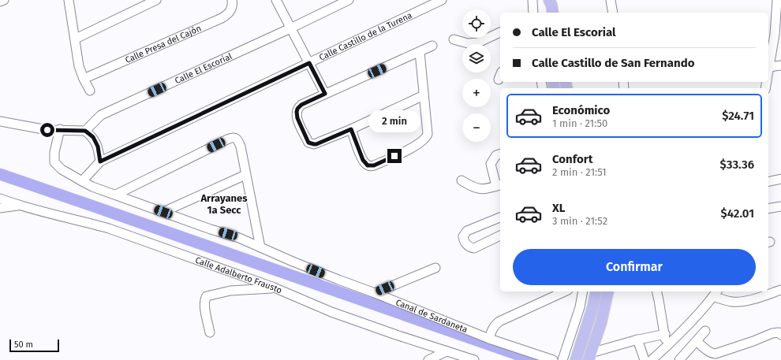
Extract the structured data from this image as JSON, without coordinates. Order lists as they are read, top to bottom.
{
  "streets": {
    "street": [
      "Calle Castillo de la Turena",
      "Calle Presa del Cajón",
      "Calle El Escorial",
      "Calle Adalberto Frausto",
      "Canal de Sardaneta"
    ]
  },
  "crossings": [
    ["Calle Castillo de la Turena", "Calle El Escorial"],
    ["Calle Castillo de la Turena", "Canal de Sardaneta"],
    ["Calle El Escorial", "Canal de Sardaneta"]
  ],
  "districts": ["Arrayanes 1a Secc"],
  "scale_bar": "50 m",
  "page": {
    "map_buttons": ["+", "−"],
    "banner": ["Calle El Escorial", "Calle Castillo de San Fernando"],
    "list": [
      {
        "name": "Económico",
        "note": "1 min · 21:50",
        "value": "$24.71"
      },
      {
        "name": "Confort",
        "note": "2 min · 21:51",
        "value": "$33.36"
      },
      {
        "name": "XL",
        "note": "3 min · 21:52",
        "value": "$42.01"
      }
    ],
    "bubble": "2 min",
    "buttons": "Confirmar",
    "scale": "50 m"
  }
}
